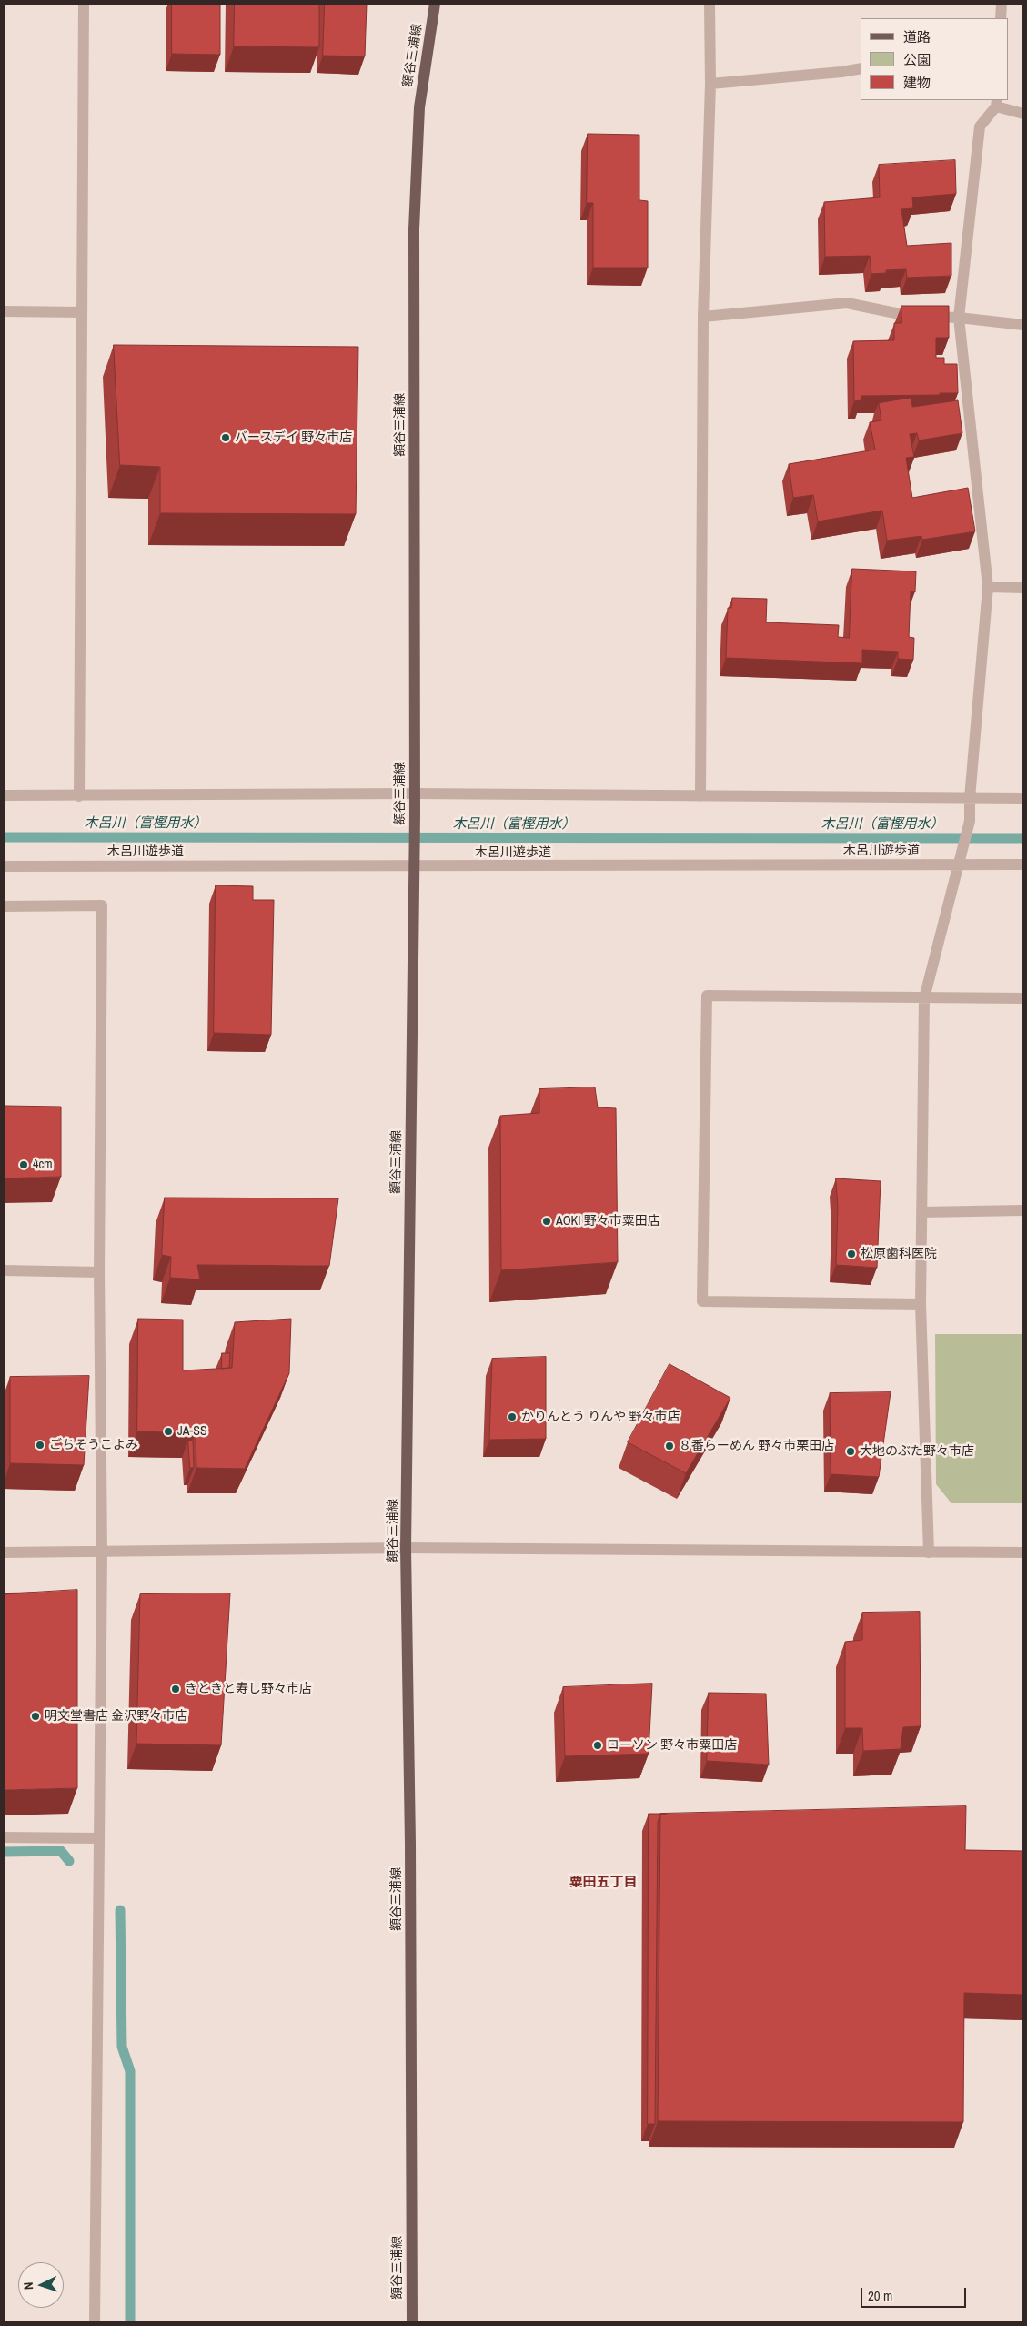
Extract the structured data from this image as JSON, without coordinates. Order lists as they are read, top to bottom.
{
  "streets": {
    "main road": ["額谷三浦線"],
    "street": ["木呂川遊歩道"]
  },
  "crossings": [
    ["額谷三浦線", "木呂川遊歩道"]
  ],
  "districts": ["粟田五丁目"],
  "water": ["木呂川（富樫用水）"],
  "places": [
    "バースデイ 野々市店",
    "4cm",
    "AOKI 野々市粟田店",
    "松原歯科医院",
    "かりんとう りんや 野々市店",
    "JA-SS",
    "ごちそうこよみ",
    "８番らーめん 野々市栗田店",
    "大地のぶた野々市店",
    "きときと寿し野々市店",
    "明文堂書店 金沢野々市店",
    "ローソン 野々市粟田店"
  ],
  "legend": ["道路", "公園", "建物"],
  "scale_bar": "20 m",
  "north": "left"
}
